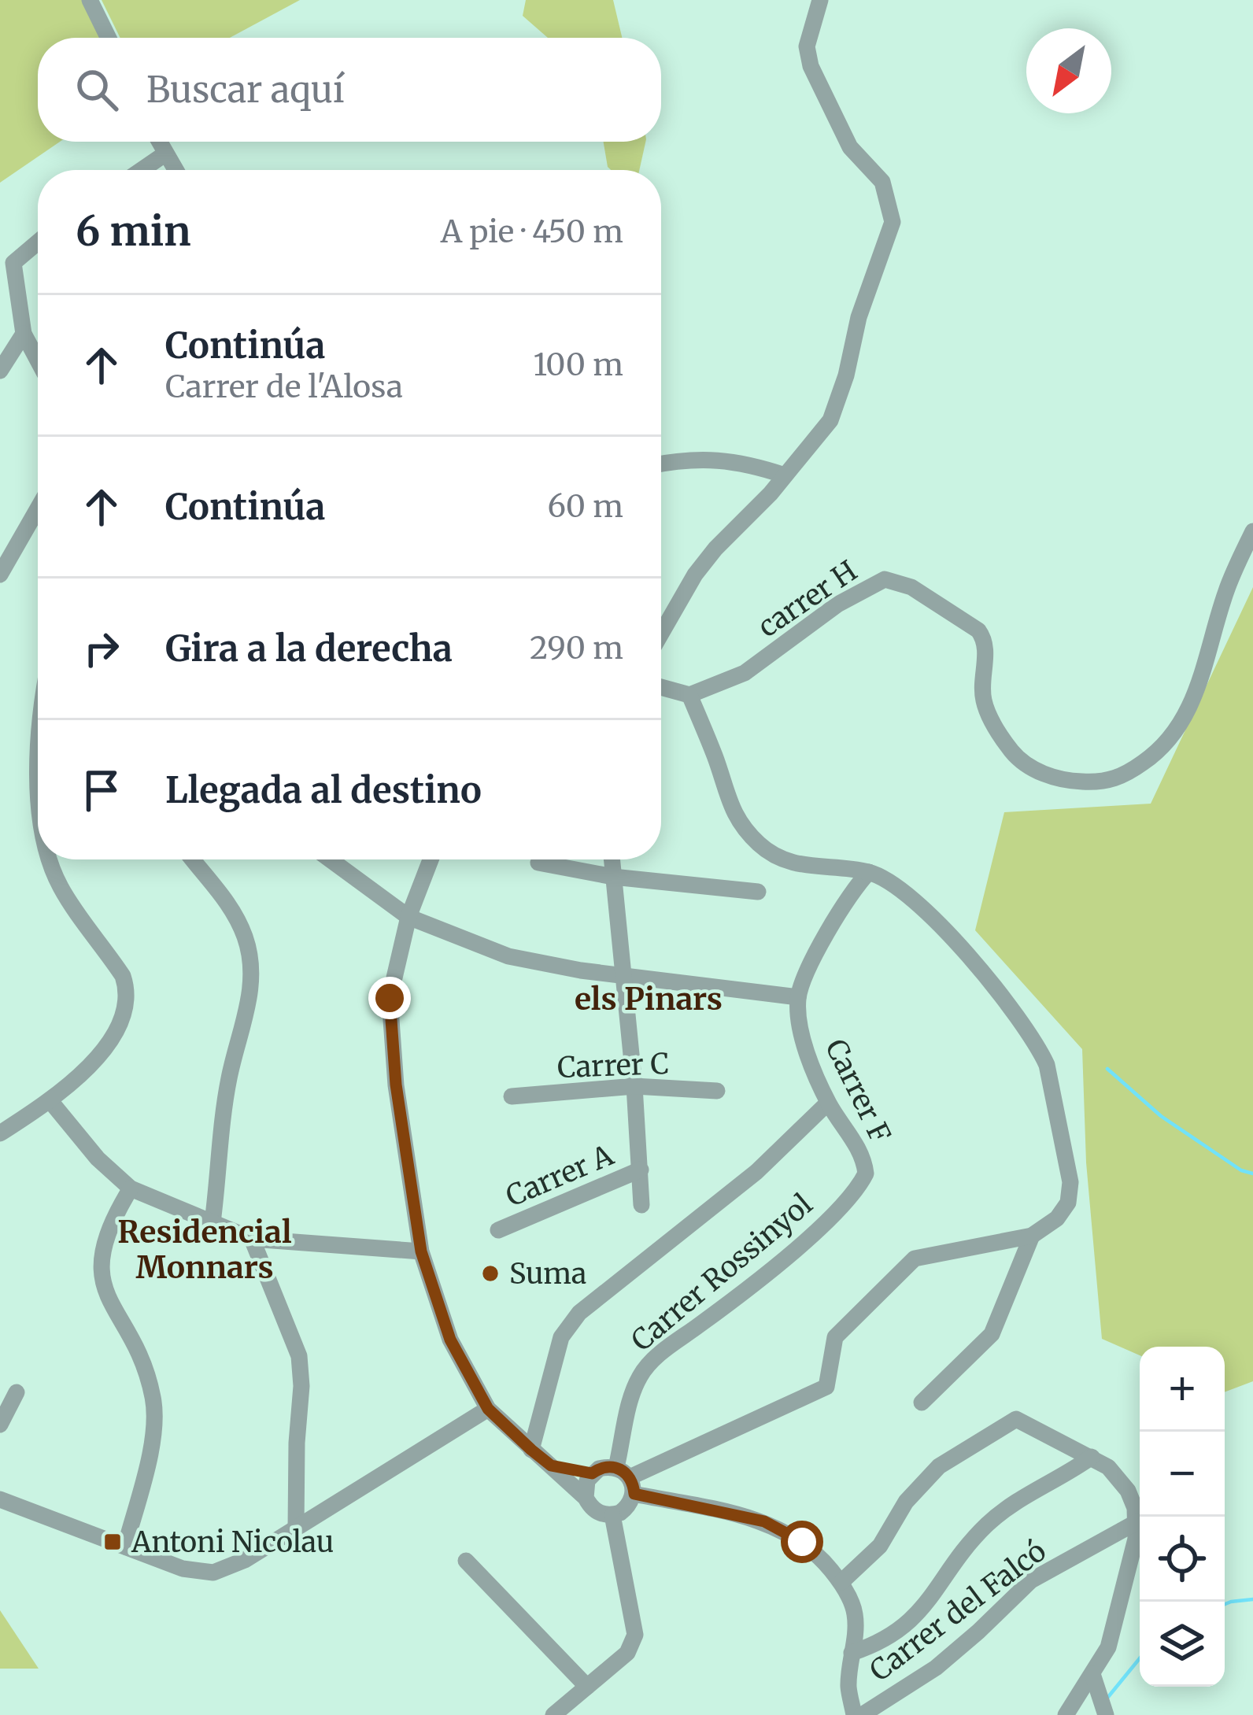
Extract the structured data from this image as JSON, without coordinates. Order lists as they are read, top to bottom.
{
  "streets": {
    "street": [
      "carrer H",
      "Carrer C",
      "Carrer F",
      "Carrer A",
      "Carrer Rossinyol",
      "Carrer del Falcó"
    ]
  },
  "crossings": [
    ["Carrer F", "Carrer Rossinyol"]
  ],
  "districts": ["els Pinars", "Residencial Monnars"],
  "places": {
    "other": ["Suma"],
    "transit": ["Antoni Nicolau"]
  },
  "north": "bottom left",
  "page": {
    "search": "Buscar aquí",
    "heading": ["6 min", "A pie · 450 m"],
    "list": [
      ["Continúa", "Carrer de l'Alosa", "100 m"],
      ["Continúa", "60 m"],
      ["Gira a la derecha", "290 m"],
      "Llegada al destino"
    ],
    "map_buttons": ["+", "−"]
  }
}
